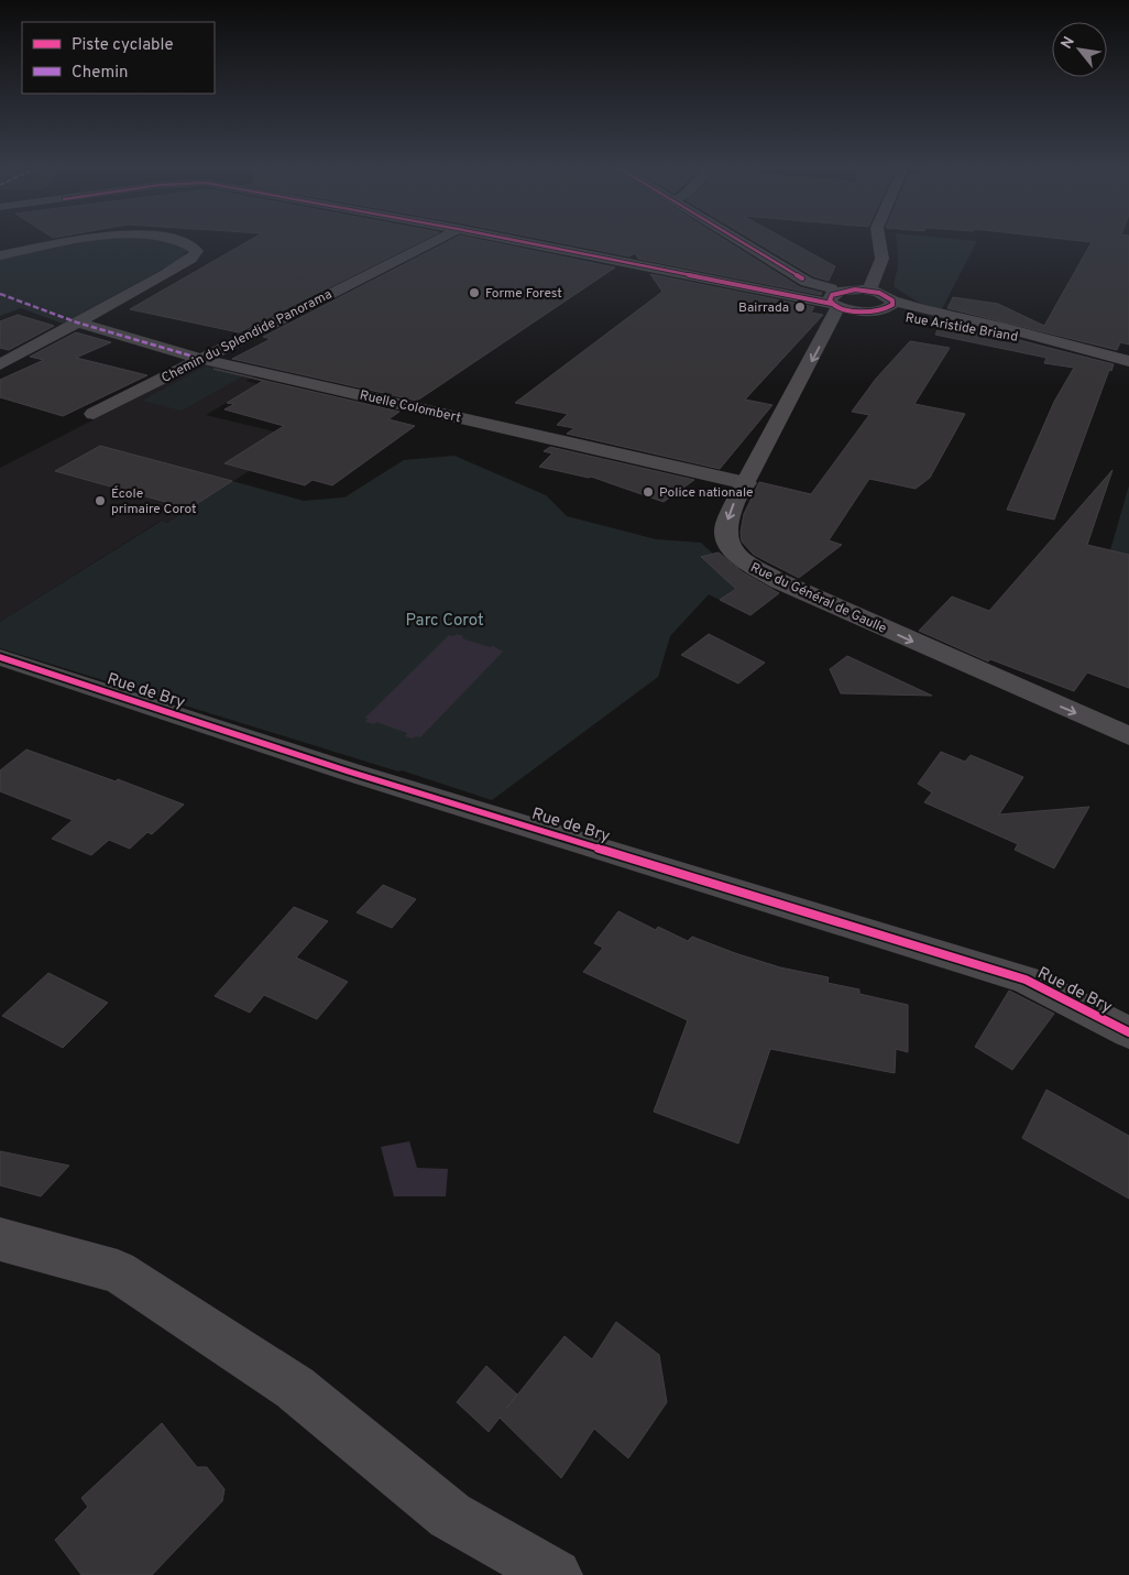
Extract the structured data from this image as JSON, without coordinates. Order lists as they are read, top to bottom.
{
  "streets": {
    "street": [
      "Rue Aristide Briand",
      "Chemin du Splendide Panorama",
      "Ruelle Colombert",
      "Rue du Général de Gaulle",
      "Rue de Bry"
    ]
  },
  "crossings": [
    ["Rue Aristide Briand", "Rue du Général de Gaulle"],
    ["Chemin du Splendide Panorama", "Ruelle Colombert"],
    ["Ruelle Colombert", "Rue du Général de Gaulle"]
  ],
  "parks": ["Parc Corot"],
  "places": [
    "Forme Forest",
    "Bairrada",
    "Police nationale",
    "École primaire Corot"
  ],
  "legend": ["Piste cyclable", "Chemin"],
  "north": "top left"
}
